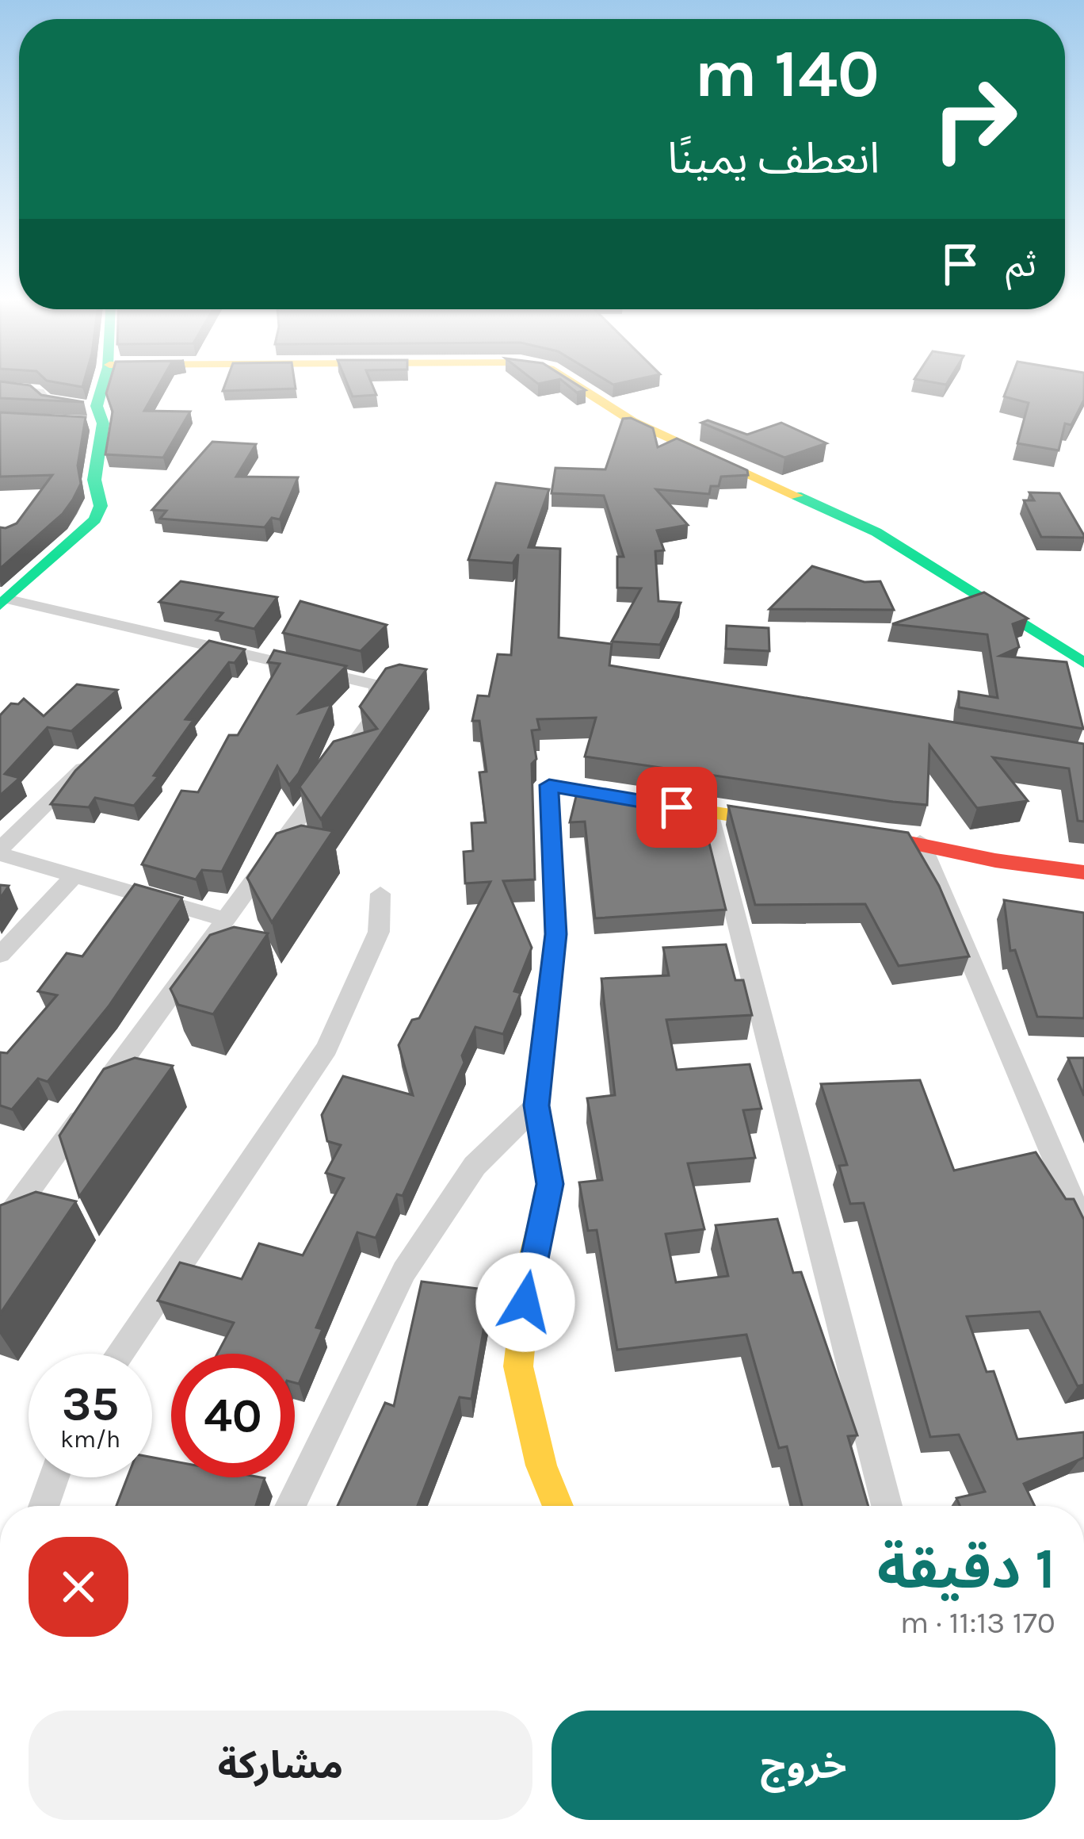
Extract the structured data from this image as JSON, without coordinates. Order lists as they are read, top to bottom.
{
  "page": {
    "turn": ["140 m", "انعطف يمينًا"],
    "then": "ثم",
    "speed": "35 km/h",
    "limit": "40",
    "heading": ["1 دقيقة", "170 m · 11:13"],
    "buttons": ["خروج", "مشاركة"]
  }
}
